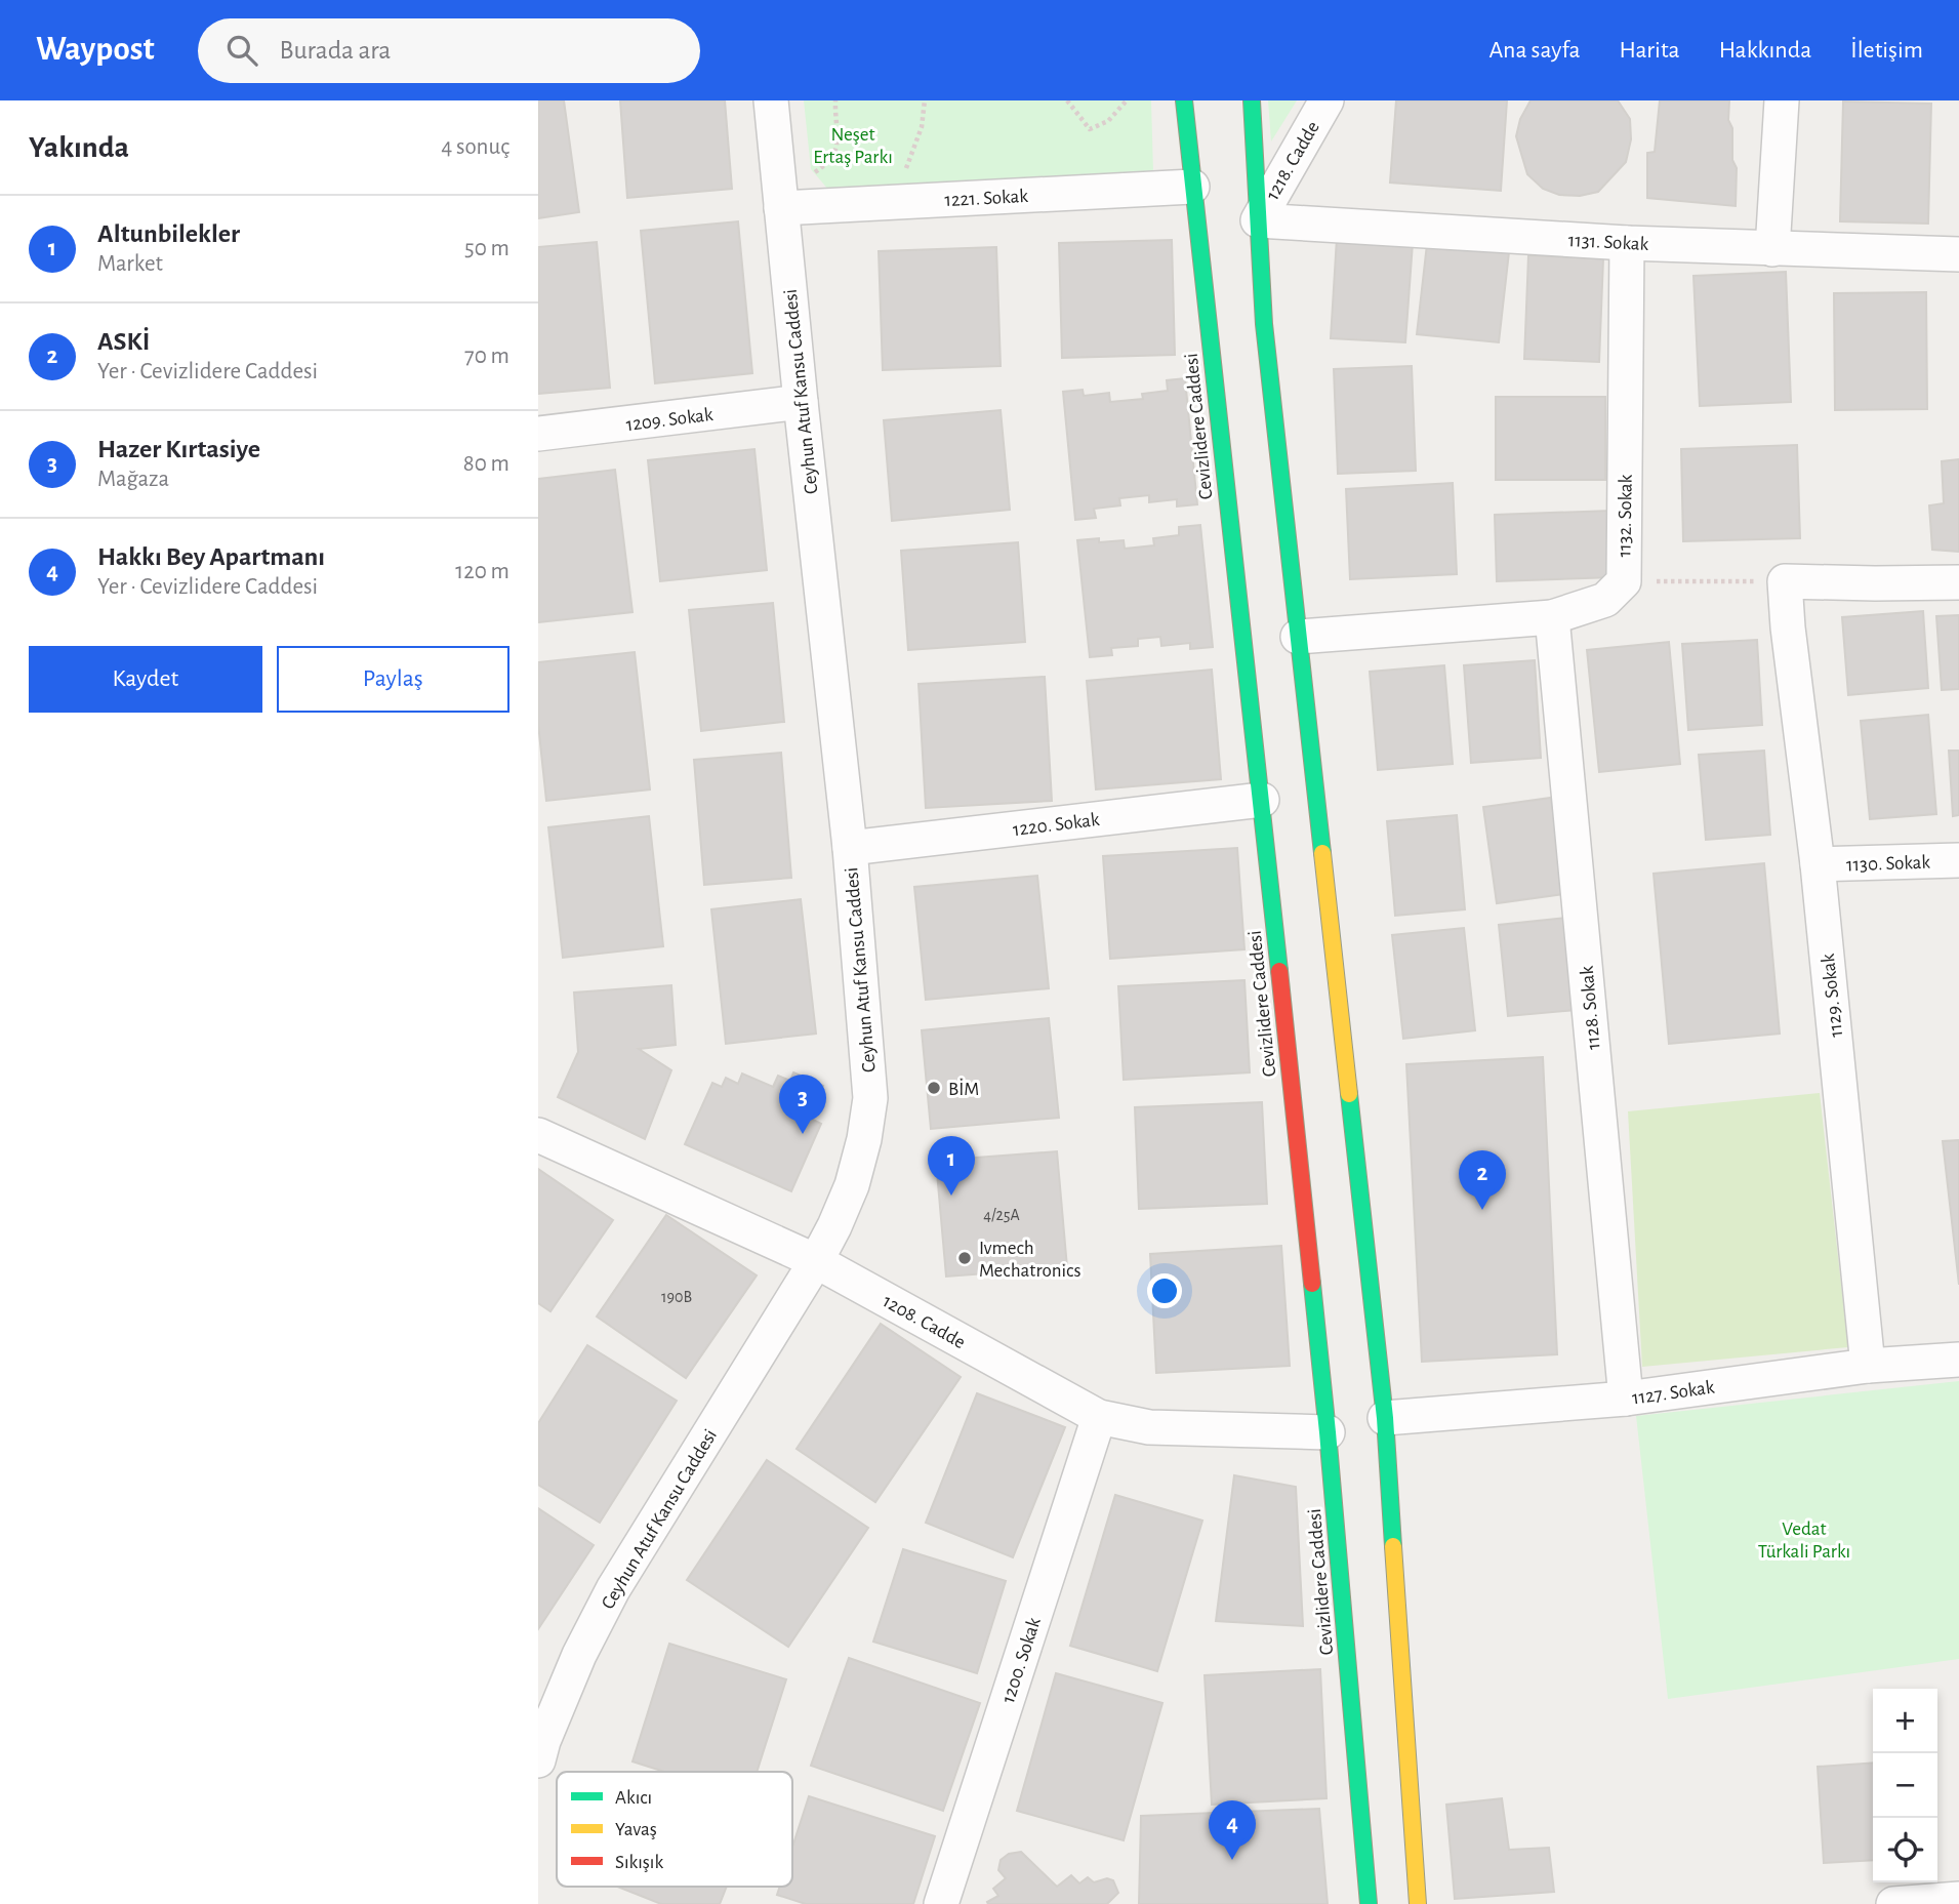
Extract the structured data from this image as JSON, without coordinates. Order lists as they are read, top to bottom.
{
  "streets": {
    "main road": ["Cevizlidere Caddesi"],
    "street": [
      "1218. Cadde",
      "1221. Sokak",
      "1131. Sokak",
      "Ceyhun Atuf Kansu Caddesi",
      "1209. Sokak",
      "1132. Sokak",
      "1220. Sokak",
      "1130. Sokak",
      "1129. Sokak",
      "1128. Sokak",
      "1208. Cadde",
      "1127. Sokak",
      "1200. Sokak"
    ]
  },
  "crossings": [
    ["1218. Cadde", "1131. Sokak"],
    ["1221. Sokak", "Ceyhun Atuf Kansu Caddesi"],
    ["1221. Sokak", "Cevizlidere Caddesi"],
    ["1131. Sokak", "1132. Sokak"],
    ["Ceyhun Atuf Kansu Caddesi", "1209. Sokak"],
    ["Ceyhun Atuf Kansu Caddesi", "1220. Sokak"],
    ["Ceyhun Atuf Kansu Caddesi", "1208. Cadde"],
    ["Cevizlidere Caddesi", "1220. Sokak"],
    ["Cevizlidere Caddesi", "1208. Cadde"],
    ["1132. Sokak", "1128. Sokak"],
    ["1130. Sokak", "1129. Sokak"],
    ["1129. Sokak", "1127. Sokak"],
    ["1128. Sokak", "1127. Sokak"],
    ["1208. Cadde", "1200. Sokak"]
  ],
  "parks": ["Neşet Ertaş Parkı", "Vedat Türkali Parkı"],
  "places": ["BİM", "Ivmech Mechatronics"],
  "house_numbers": ["4/25A", "190B"],
  "legend": ["Akıcı", "Yavaş", "Sıkışık"],
  "page": {
    "header": "Waypost",
    "search": "Burada ara",
    "nav": [
      "Ana sayfa",
      "Harita",
      "Hakkında",
      "İletişim"
    ],
    "heading": ["Yakında", "4 sonuç"],
    "list": [
      {
        "mark": "1",
        "name": "Altunbilekler",
        "note": "Market",
        "value": "50 m"
      },
      {
        "mark": "2",
        "name": "ASKİ",
        "note": "Yer · Cevizlidere Caddesi",
        "value": "70 m"
      },
      {
        "mark": "3",
        "name": "Hazer Kırtasiye",
        "note": "Mağaza",
        "value": "80 m"
      },
      {
        "mark": "4",
        "name": "Hakkı Bey Apartmanı",
        "note": "Yer · Cevizlidere Caddesi",
        "value": "120 m"
      }
    ],
    "buttons": ["Kaydet", "Paylaş"],
    "pins": [
      "3",
      "1",
      "2",
      "4"
    ],
    "map_buttons": ["+", "−"]
  }
}
